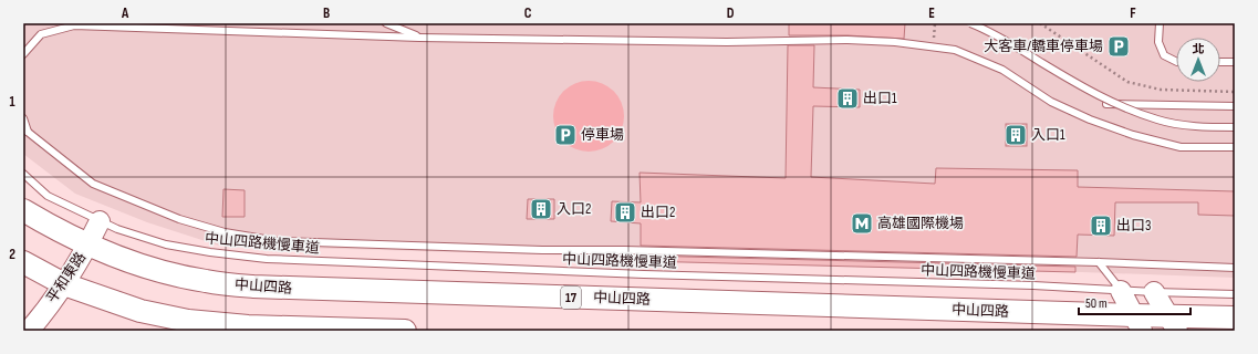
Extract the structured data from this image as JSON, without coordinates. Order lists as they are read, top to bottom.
{
  "streets": {
    "main road": ["中山四路", "17"],
    "street": ["平和東路"],
    "lane": ["中山四路機慢車道"]
  },
  "crossings": [
    ["中山四路機慢車道", "平和東路"],
    ["平和東路", "中山四路"]
  ],
  "places": {
    "parking": ["大客車/轎車停車場", "停車場"],
    "building": [
      "出口1",
      "入口1",
      "入口2",
      "出口2",
      "出口3"
    ],
    "metro station": ["高雄國際機場"]
  },
  "scale_bar": "50 m",
  "north": "top",
  "grid": {
    "columns": [
      "A",
      "B",
      "C",
      "D",
      "E",
      "F"
    ],
    "rows": ["1", "2"]
  }
}
